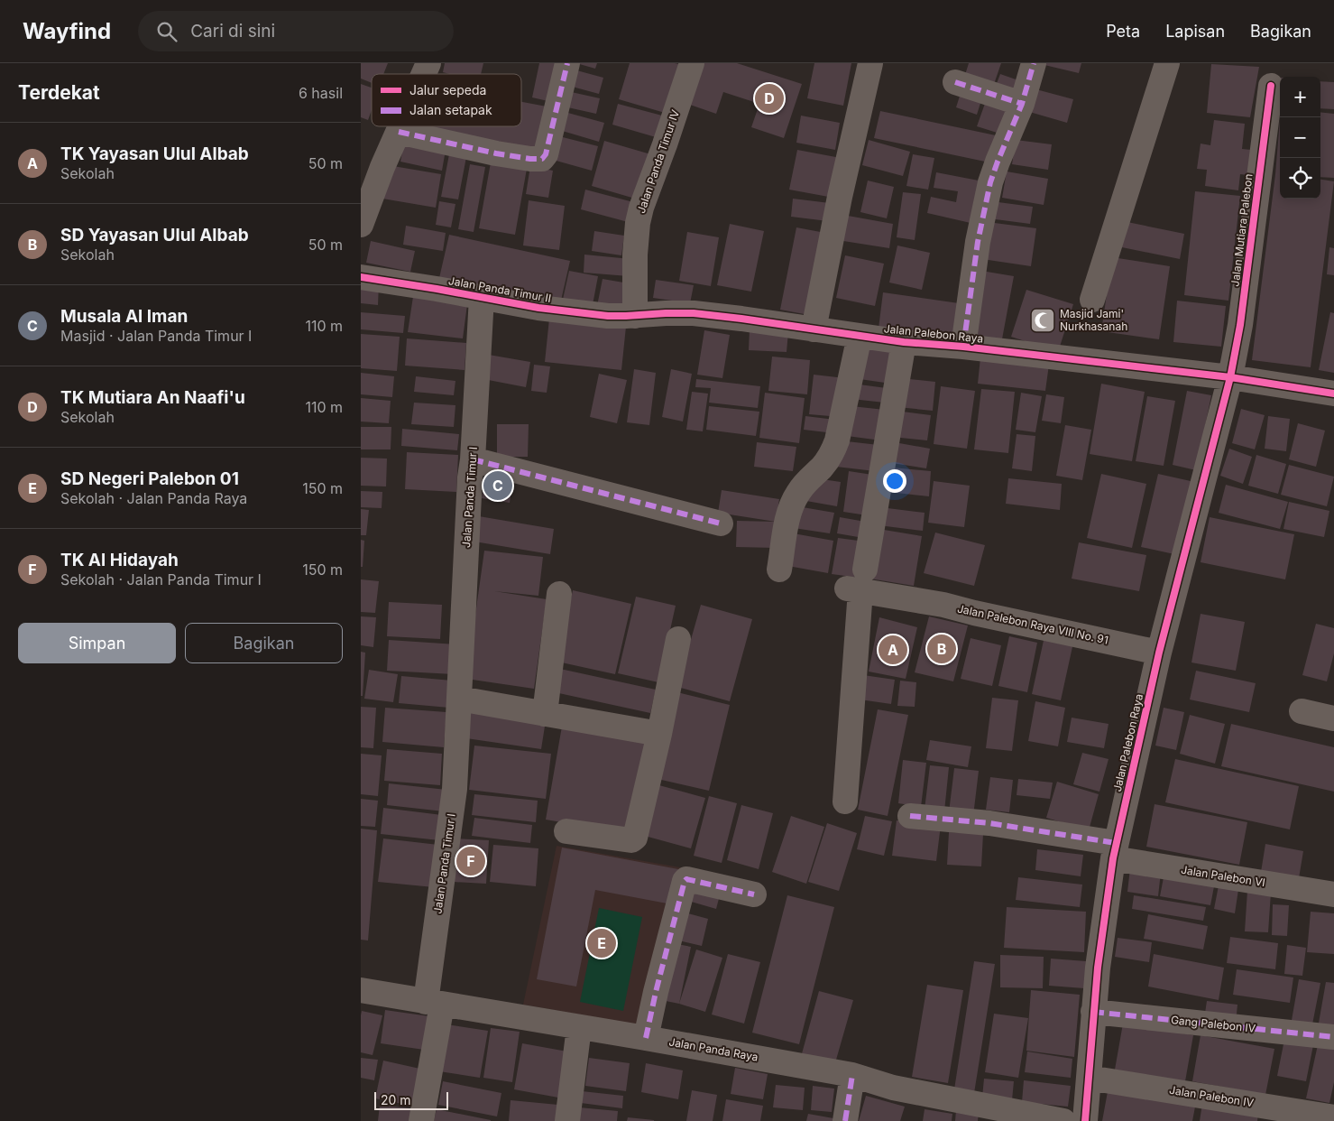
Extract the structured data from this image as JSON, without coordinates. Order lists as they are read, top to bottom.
{
  "streets": {
    "street": [
      "Jalan Panda Timur IV",
      "Jalan Mutiara Palebon",
      "Jalan Panda Timur II",
      "Jalan Palebon Raya",
      "Jalan Panda Timur I",
      "Jalan Palebon Raya VIII No. 91",
      "Jalan Palebon VI",
      "Gang Palebon IV",
      "Jalan Panda Raya",
      "Jalan Palebon IV"
    ]
  },
  "crossings": [
    ["Jalan Panda Timur IV", "Jalan Panda Timur II"],
    ["Jalan Panda Timur IV", "Jalan Palebon Raya"],
    ["Jalan Mutiara Palebon", "Jalan Palebon Raya"],
    ["Jalan Panda Timur II", "Jalan Palebon Raya"],
    ["Jalan Panda Timur II", "Jalan Panda Timur I"],
    ["Jalan Palebon Raya", "Jalan Palebon Raya VIII No. 91"],
    ["Jalan Palebon Raya", "Jalan Palebon VI"],
    ["Jalan Palebon Raya", "Gang Palebon IV"],
    ["Jalan Palebon Raya", "Jalan Palebon IV"],
    ["Jalan Panda Timur I", "Jalan Panda Raya"]
  ],
  "places": {
    "mosque": ["Masjid Jami' Nurkhasanah"]
  },
  "legend": ["Jalur sepeda", "Jalan setapak"],
  "scale_bar": "20 m",
  "page": {
    "header": "Wayfind",
    "search": "Cari di sini",
    "nav": ["Peta", "Lapisan", "Bagikan"],
    "heading": ["Terdekat", "6 hasil"],
    "map_buttons": ["+", "−"],
    "pins": [
      "D",
      "C",
      "B",
      "A",
      "F",
      "E"
    ],
    "list": [
      {
        "mark": "A",
        "name": "TK Yayasan Ulul Albab",
        "note": "Sekolah",
        "value": "50 m"
      },
      {
        "mark": "B",
        "name": "SD Yayasan Ulul Albab",
        "note": "Sekolah",
        "value": "50 m"
      },
      {
        "mark": "C",
        "name": "Musala Al Iman",
        "note": "Masjid · Jalan Panda Timur I",
        "value": "110 m"
      },
      {
        "mark": "D",
        "name": "TK Mutiara An Naafi'u",
        "note": "Sekolah",
        "value": "110 m"
      },
      {
        "mark": "E",
        "name": "SD Negeri Palebon 01",
        "note": "Sekolah · Jalan Panda Raya",
        "value": "150 m"
      },
      {
        "mark": "F",
        "name": "TK Al Hidayah",
        "note": "Sekolah · Jalan Panda Timur I",
        "value": "150 m"
      }
    ],
    "buttons": ["Simpan", "Bagikan"],
    "scale": "20 m"
  }
}
